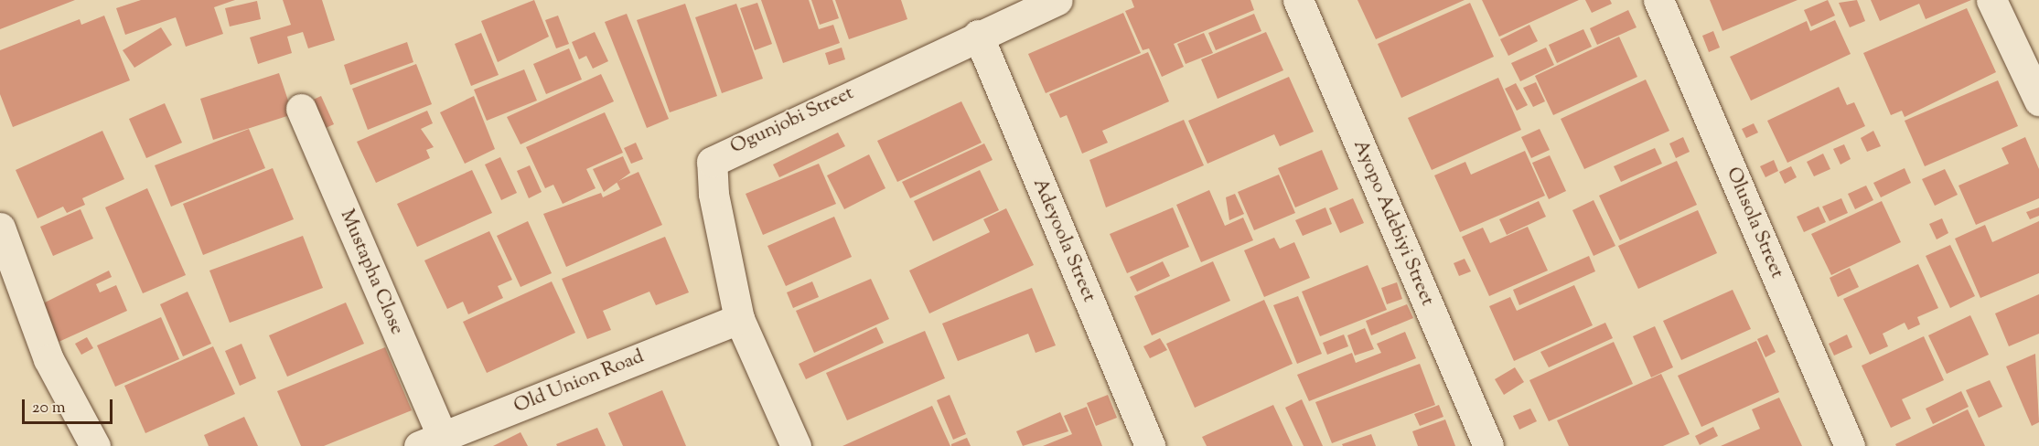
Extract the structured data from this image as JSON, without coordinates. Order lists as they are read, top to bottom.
{
  "streets": {
    "street": [
      "Ogunjobi Street",
      "Ayopo Adebiyi Street",
      "Olusola Street",
      "Adeyoola Street",
      "Mustapha Close",
      "Old Union Road"
    ]
  },
  "crossings": [
    ["Ogunjobi Street", "Adeyoola Street"],
    ["Ogunjobi Street", "Old Union Road"],
    ["Mustapha Close", "Old Union Road"]
  ],
  "scale_bar": "20 m"
}
